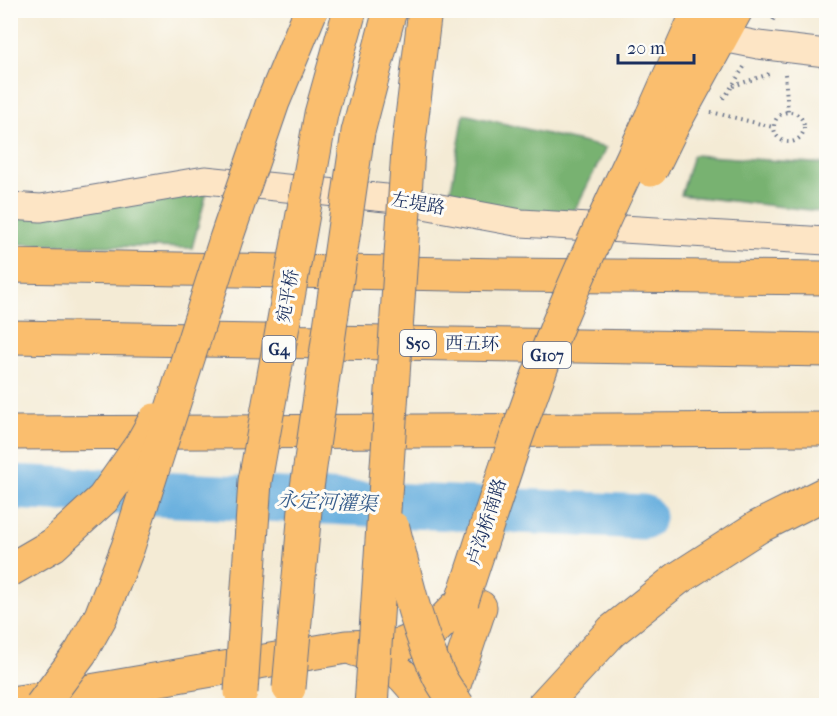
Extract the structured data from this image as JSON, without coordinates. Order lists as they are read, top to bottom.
{
  "streets": {
    "highway": [
      "宛平桥",
      "S50",
      "西五环",
      "G4",
      "G107",
      "卢沟桥南路"
    ],
    "main road": ["左堤路"]
  },
  "water": ["永定河灌渠"],
  "scale_bar": "20 m"
}
